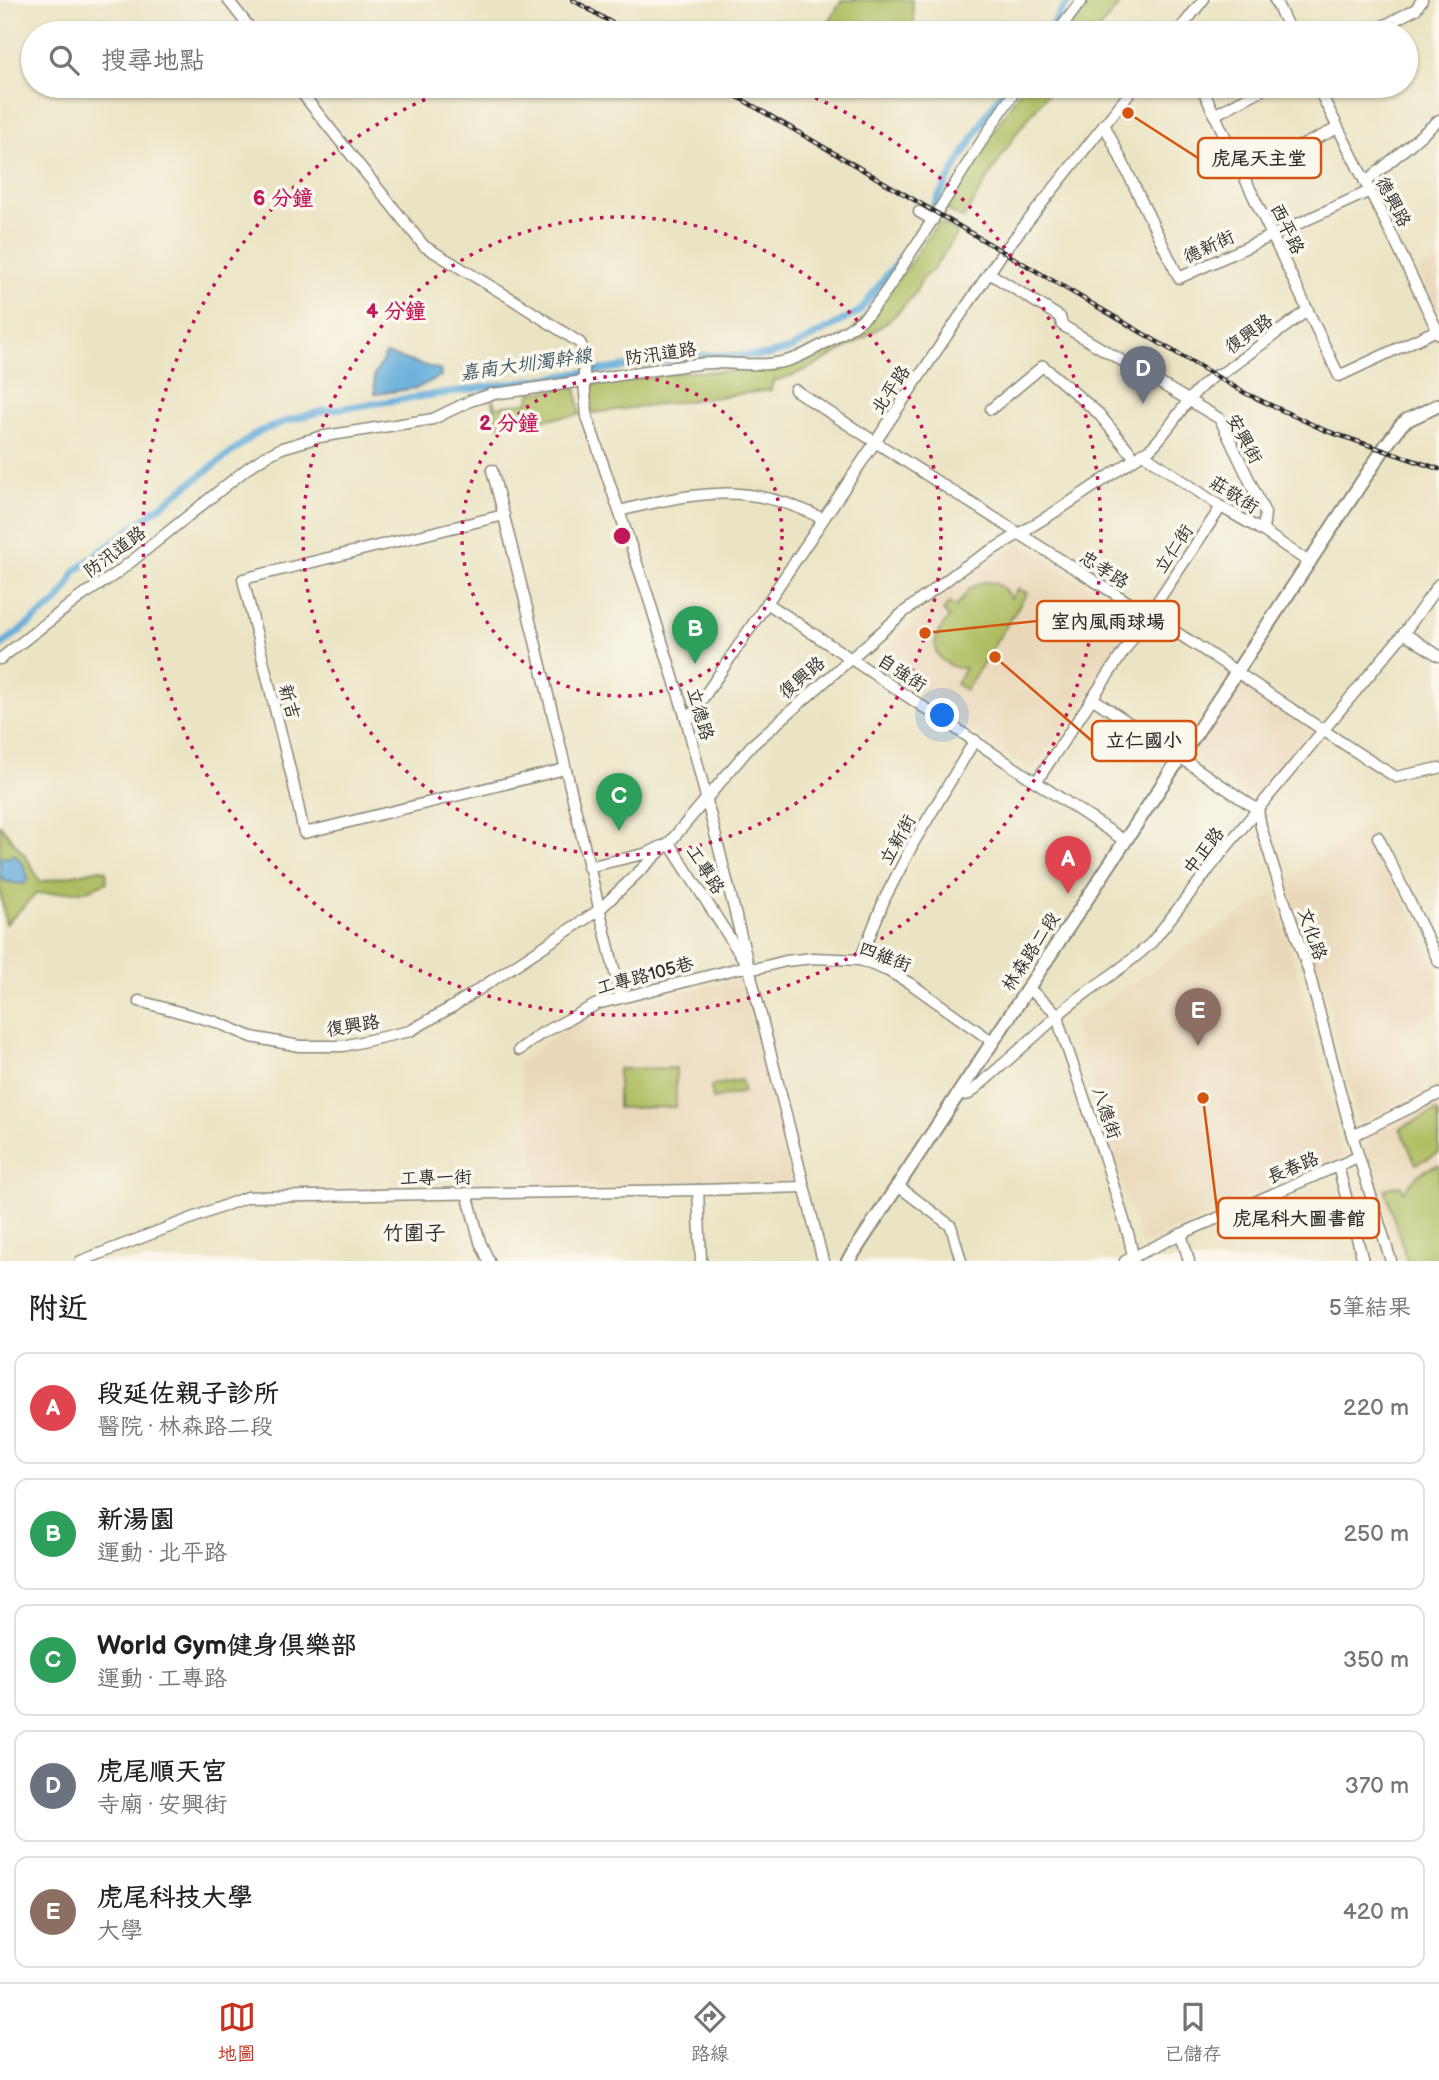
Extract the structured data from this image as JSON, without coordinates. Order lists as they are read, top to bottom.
{
  "streets": {
    "main road": ["林森路二段"],
    "street": [
      "德興路",
      "西平路",
      "德新街",
      "復興路",
      "防汛道路",
      "北平路",
      "安興街",
      "莊敬街",
      "立仁街",
      "忠孝路",
      "自強街",
      "新吉",
      "立德路",
      "立新街",
      "中正路",
      "工專路",
      "文化路",
      "四維街",
      "工專路105巷",
      "八德街",
      "長春路",
      "工專一街"
    ]
  },
  "crossings": [
    ["德興路", "德新街"],
    ["西平路", "德新街"],
    ["西平路", "復興路"],
    ["德新街", "北平路"],
    ["復興路", "安興街"],
    ["復興路", "莊敬街"],
    ["復興路", "忠孝路"],
    ["復興路", "自強街"],
    ["復興路", "立德路"],
    ["復興路", "工專路"],
    ["防汛道路", "立德路"],
    ["北平路", "安興街"],
    ["北平路", "忠孝路"],
    ["北平路", "自強街"],
    ["北平路", "立德路"],
    ["安興街", "莊敬街"],
    ["莊敬街", "立仁街"],
    ["莊敬街", "林森路二段"],
    ["立仁街", "忠孝路"],
    ["立仁街", "自強街"],
    ["忠孝路", "中正路"],
    ["忠孝路", "林森路二段"],
    ["自強街", "立新街"],
    ["自強街", "林森路二段"],
    ["立德路", "工專路"],
    ["立德路", "四維街"],
    ["立德路", "工專路105巷"],
    ["立新街", "四維街"],
    ["中正路", "文化路"],
    ["中正路", "林森路二段"],
    ["中正路", "八德街"],
    ["工專路", "四維街"],
    ["工專路", "工專路105巷"],
    ["工專路", "工專一街"],
    ["文化路", "長春路"],
    ["林森路二段", "四維街"],
    ["四維街", "工專路105巷"],
    ["八德街", "長春路"]
  ],
  "districts": ["竹圍子"],
  "water": ["嘉南大圳濁幹線"],
  "places": [
    "虎尾天主堂",
    "室內風雨球場",
    "立仁國小",
    "虎尾科大圖書館"
  ],
  "page": {
    "search": "搜尋地點",
    "pins": [
      "D",
      "B",
      "C",
      "A",
      "E"
    ],
    "heading": ["附近", "5筆結果"],
    "list": [
      {
        "mark": "A",
        "name": "段延佐親子診所",
        "note": "醫院 · 林森路二段",
        "value": "220 m"
      },
      {
        "mark": "B",
        "name": "新湯園",
        "note": "運動 · 北平路",
        "value": "250 m"
      },
      {
        "mark": "C",
        "name": "World Gym健身俱樂部",
        "note": "運動 · 工專路",
        "value": "350 m"
      },
      {
        "mark": "D",
        "name": "虎尾順天宮",
        "note": "寺廟 · 安興街",
        "value": "370 m"
      },
      {
        "mark": "E",
        "name": "虎尾科技大學",
        "note": "大學",
        "value": "420 m"
      }
    ],
    "nav": ["地圖", "路線", "已儲存"]
  },
  "rings": ["6 分鐘", "4 分鐘", "2 分鐘"]
}
